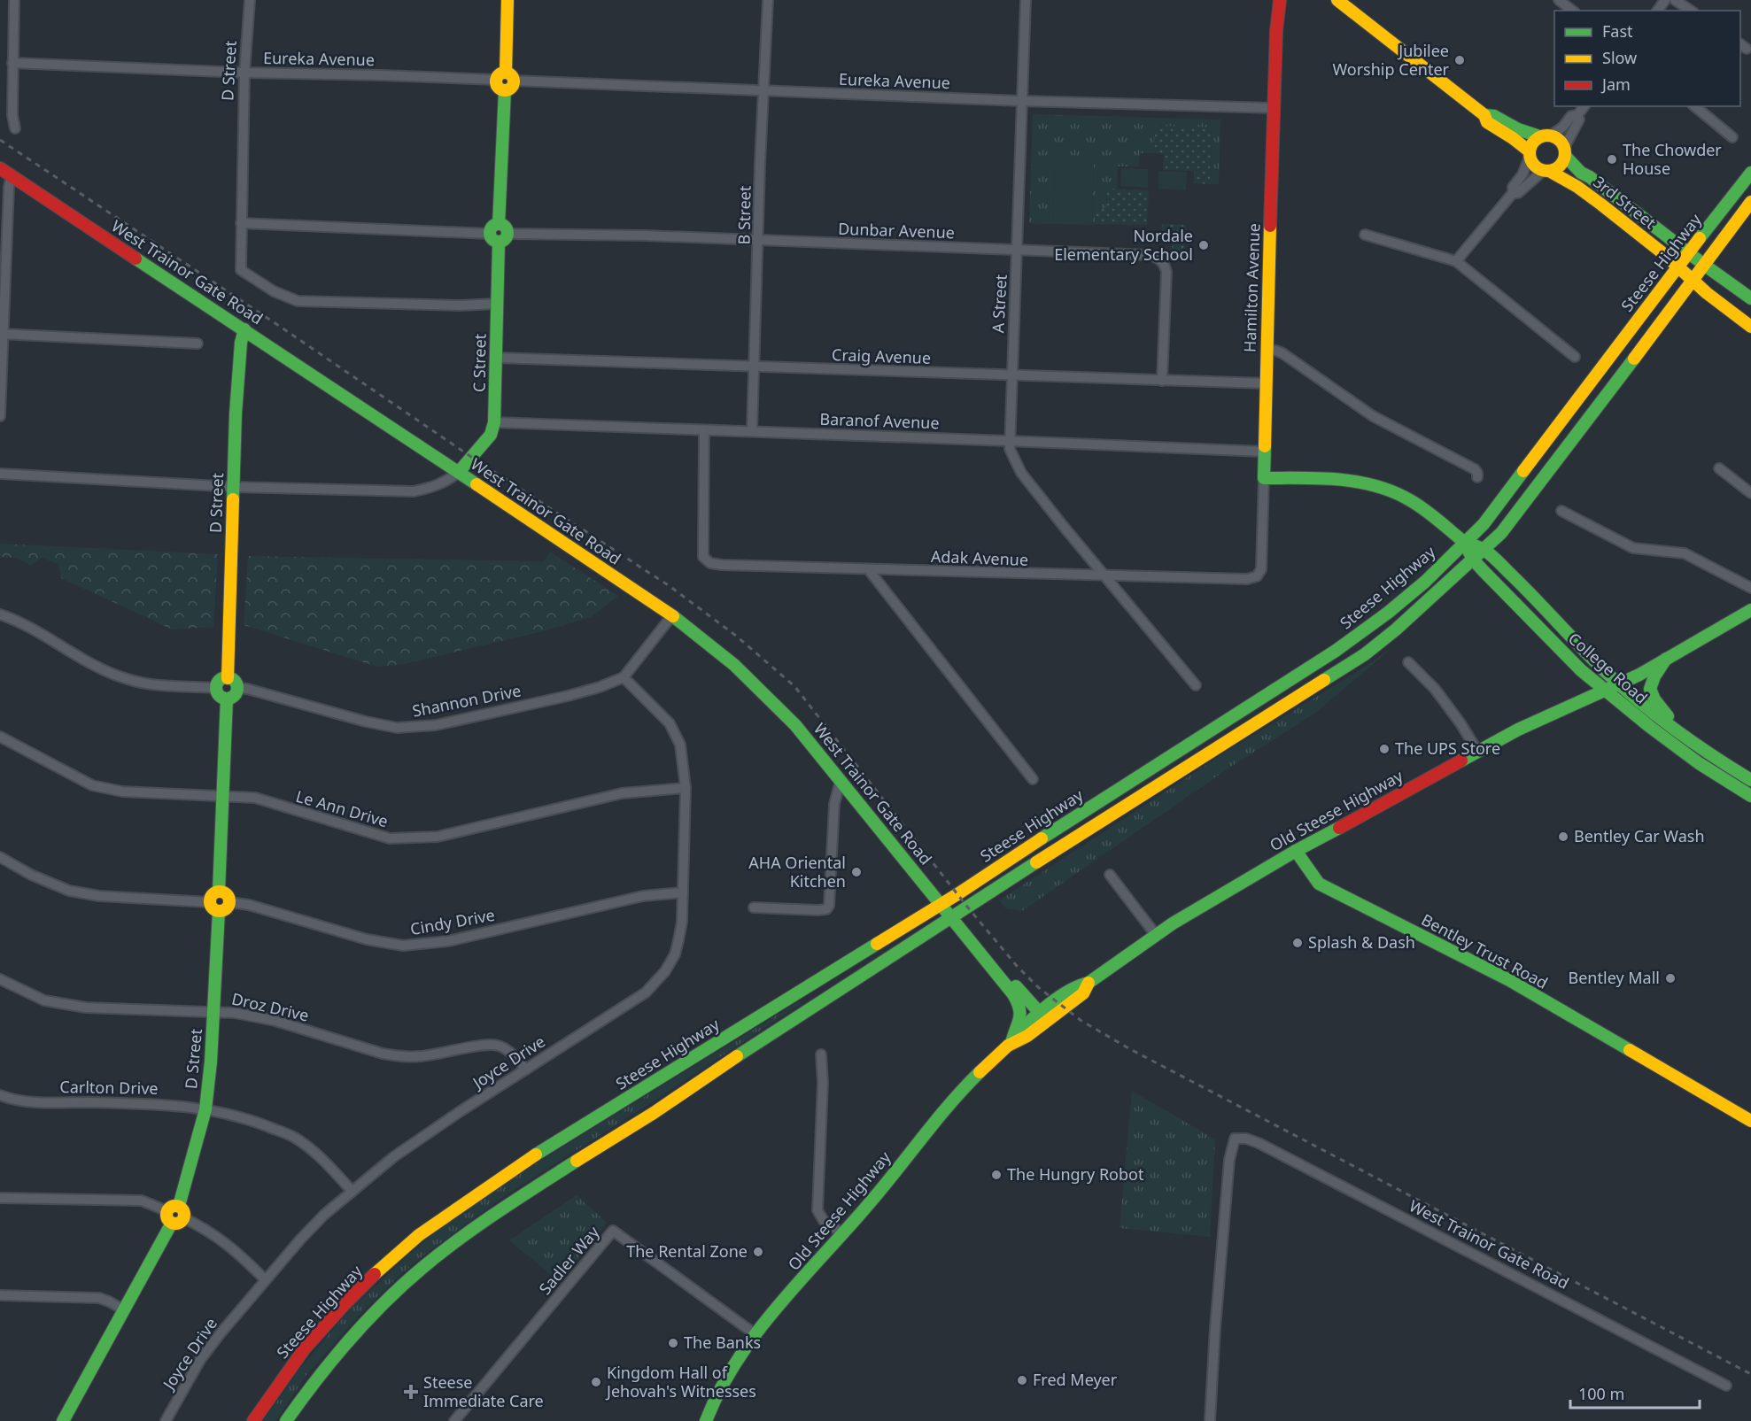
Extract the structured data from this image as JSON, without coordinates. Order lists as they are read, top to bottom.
{
  "streets": {
    "main road": [
      "D Street",
      "3rd Street",
      "Steese Highway",
      "West Trainor Gate Road",
      "Hamilton Avenue",
      "C Street",
      "College Road",
      "Old Steese Highway",
      "Bentley Trust Road"
    ],
    "street": [
      "Eureka Avenue",
      "B Street",
      "Dunbar Avenue",
      "A Street",
      "Craig Avenue",
      "Baranof Avenue",
      "Adak Avenue",
      "Shannon Drive",
      "Le Ann Drive",
      "Cindy Drive",
      "Droz Drive",
      "Joyce Drive",
      "Carlton Drive",
      "Sadler Way"
    ]
  },
  "crossings": [
    ["Eureka Avenue", "D Street"],
    ["Eureka Avenue", "B Street"],
    ["Eureka Avenue", "Hamilton Avenue"],
    ["Eureka Avenue", "A Street"],
    ["D Street", "West Trainor Gate Road"],
    ["D Street", "C Street"],
    ["D Street", "Shannon Drive"],
    ["D Street", "Cindy Drive"],
    ["D Street", "Droz Drive"],
    ["D Street", "Carlton Drive"],
    ["3rd Street", "Steese Highway"],
    ["B Street", "Dunbar Avenue"],
    ["B Street", "Craig Avenue"],
    ["B Street", "Baranof Avenue"],
    ["Dunbar Avenue", "A Street"],
    ["Dunbar Avenue", "Craig Avenue"],
    ["Dunbar Avenue", "C Street"],
    ["Steese Highway", "West Trainor Gate Road"],
    ["Steese Highway", "College Road"],
    ["West Trainor Gate Road", "C Street"],
    ["West Trainor Gate Road", "Shannon Drive"],
    ["West Trainor Gate Road", "Old Steese Highway"],
    ["Hamilton Avenue", "Craig Avenue"],
    ["Hamilton Avenue", "Baranof Avenue"],
    ["Hamilton Avenue", "Adak Avenue"],
    ["Hamilton Avenue", "College Road"],
    ["A Street", "Craig Avenue"],
    ["A Street", "Baranof Avenue"],
    ["A Street", "Adak Avenue"],
    ["Craig Avenue", "C Street"],
    ["C Street", "Baranof Avenue"],
    ["Baranof Avenue", "Adak Avenue"],
    ["College Road", "Old Steese Highway"],
    ["Shannon Drive", "Joyce Drive"],
    ["Le Ann Drive", "Joyce Drive"],
    ["Old Steese Highway", "Bentley Trust Road"],
    ["Old Steese Highway", "Sadler Way"],
    ["Cindy Drive", "Joyce Drive"],
    ["Droz Drive", "Joyce Drive"],
    ["Joyce Drive", "Carlton Drive"]
  ],
  "places": {
    "other": [
      "Jubilee Worship Center",
      "The Chowder House",
      "Nordale Elementary School",
      "The UPS Store",
      "Bentley Car Wash",
      "AHA Oriental Kitchen",
      "Splash & Dash",
      "Bentley Mall",
      "The Hungry Robot",
      "The Rental Zone",
      "The Banks",
      "Fred Meyer",
      "Kingdom Hall of Jehovah's Witnesses"
    ],
    "health": ["Steese Immediate Care"]
  },
  "legend": ["Fast", "Slow", "Jam"],
  "scale_bar": "100 m"
}
